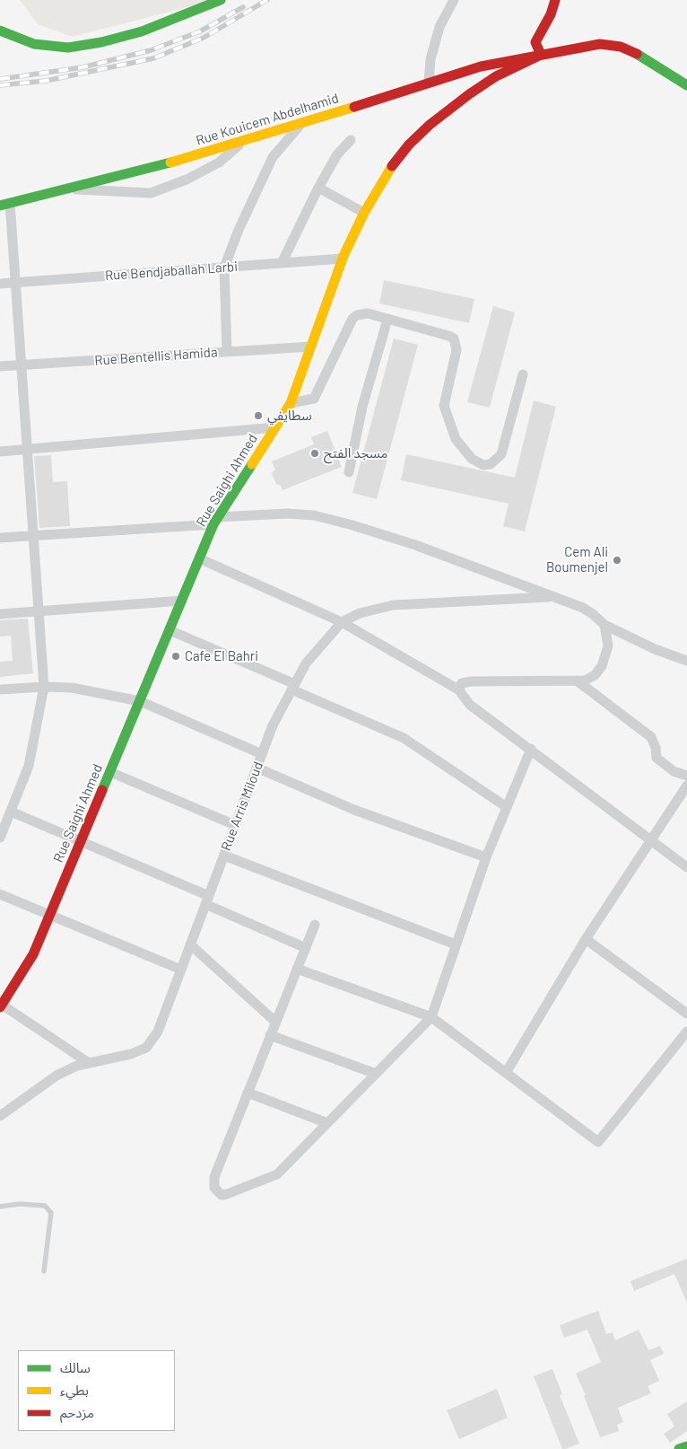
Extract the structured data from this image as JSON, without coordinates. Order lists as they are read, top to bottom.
{
  "streets": {
    "street": [
      "Rue Kouicem Abdelhamid",
      "Rue Bendjaballah Larbi",
      "Rue Bentellis Hamida",
      "Rue Saighi Ahmed",
      "Rue Arris Miloud"
    ]
  },
  "crossings": [
    ["Rue Kouicem Abdelhamid", "Rue Saighi Ahmed"],
    ["Rue Bendjaballah Larbi", "Rue Saighi Ahmed"],
    ["Rue Bentellis Hamida", "Rue Saighi Ahmed"]
  ],
  "places": [
    "سطايفي",
    "مسجد الفتح",
    "Cem Ali Boumenjel",
    "Cafe El Bahri"
  ],
  "legend": ["سالك", "بطيء", "مزدحم"]
}
